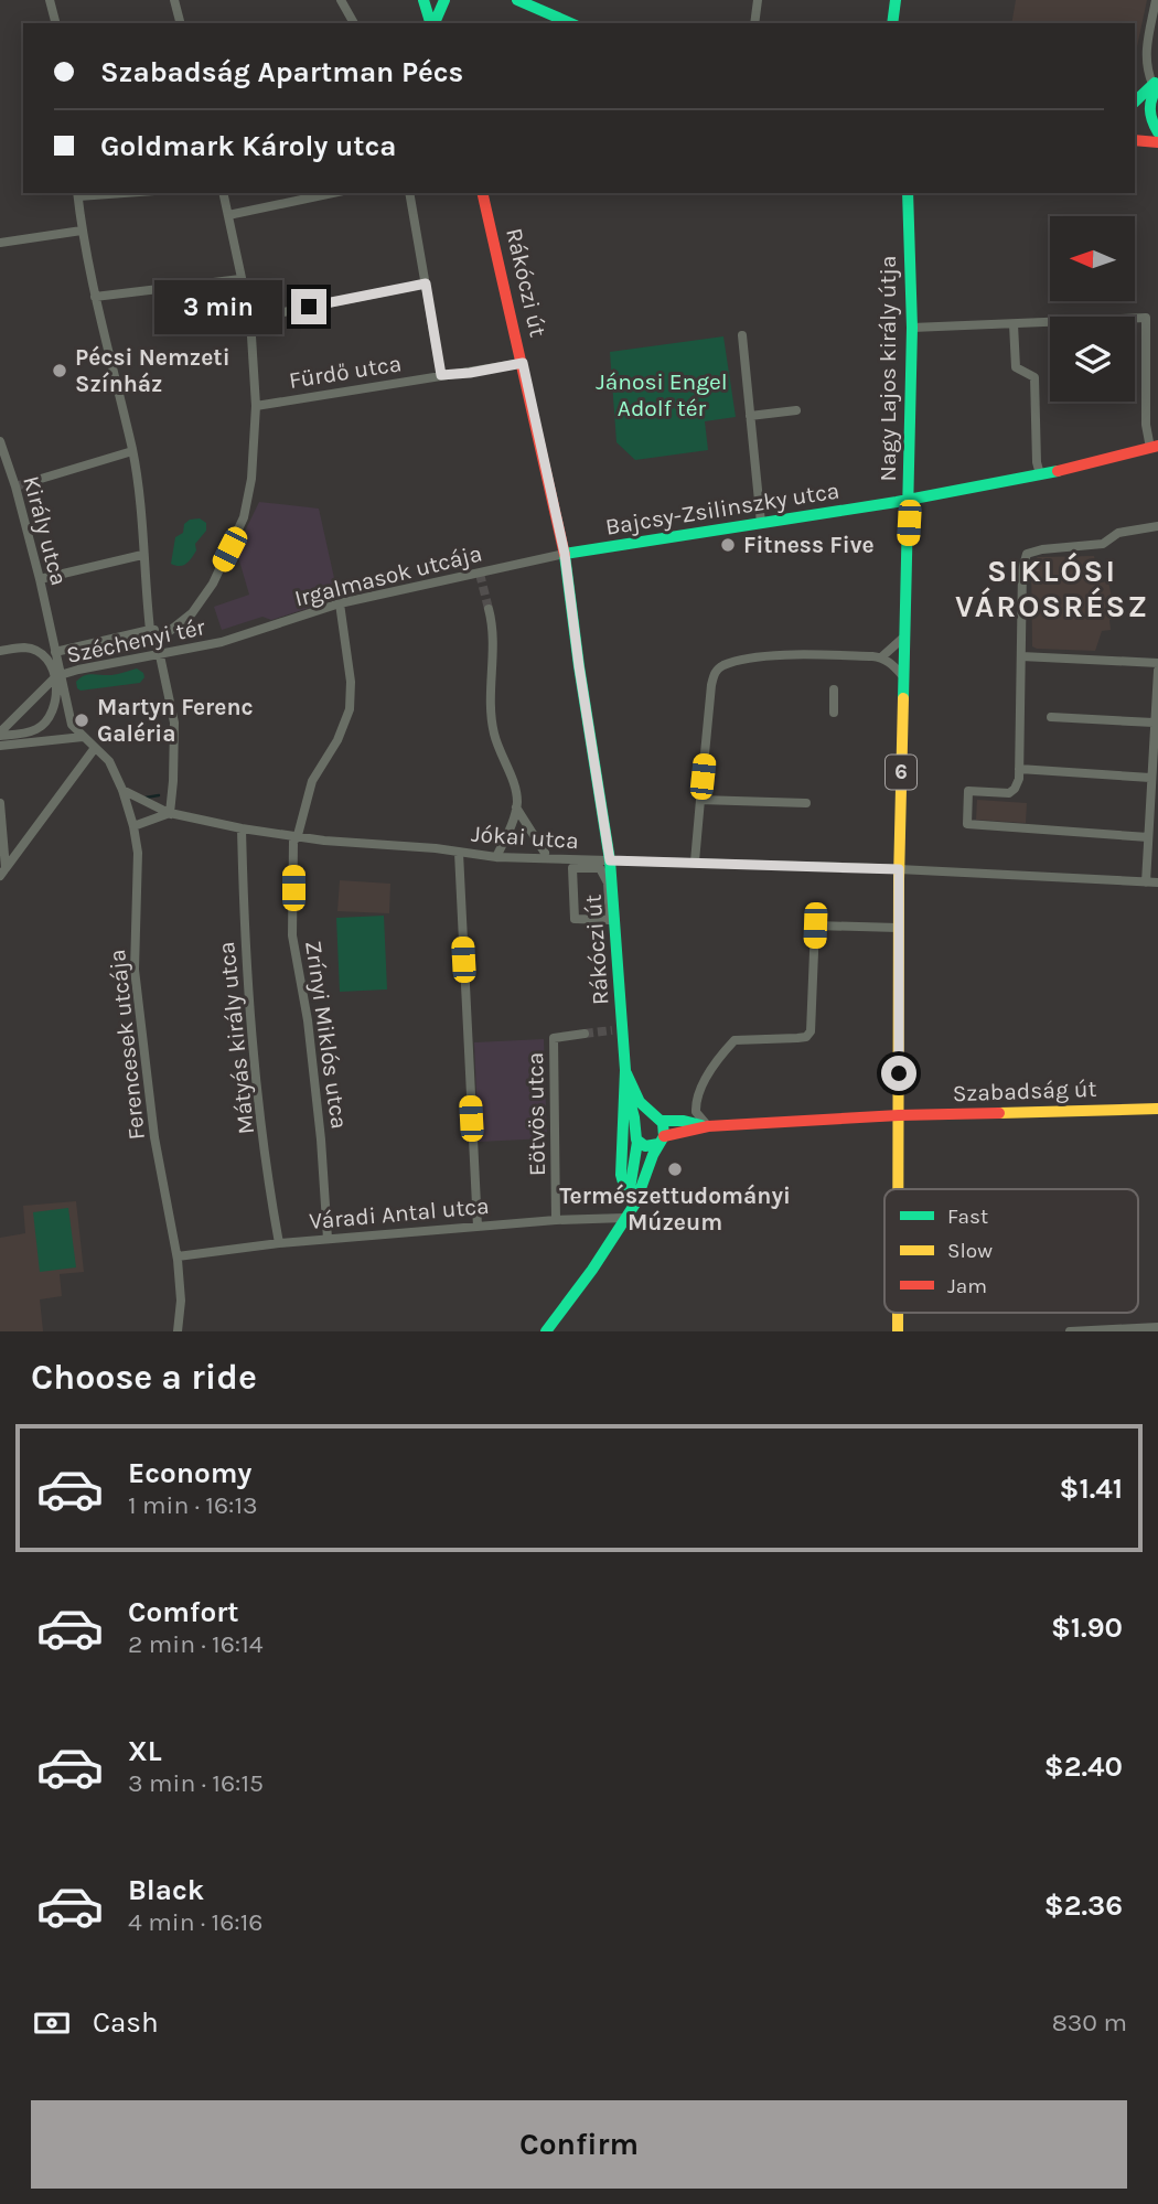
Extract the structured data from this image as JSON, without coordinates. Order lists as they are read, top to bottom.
{
  "streets": {
    "street": [
      "Rákóczi út",
      "Nagy Lajos király útja",
      "Fürdő utca",
      "Bajcsy-Zsilinszky utca",
      "Király utca",
      "Irgalmasok utcája",
      "Széchenyi tér",
      "6",
      "Jókai utca",
      "Zrínyi Miklós utca",
      "Mátyás király utca",
      "Ferencesek utcája",
      "Szabadság út",
      "Eötvös utca",
      "Váradi Antal utca"
    ]
  },
  "crossings": [
    ["Rákóczi út", "Fürdő utca"],
    ["Rákóczi út", "Bajcsy-Zsilinszky utca"],
    ["Rákóczi út", "Irgalmasok utcája"],
    ["Rákóczi út", "Jókai utca"],
    ["Rákóczi út", "Szabadság út"],
    ["Rákóczi út", "Váradi Antal utca"],
    ["Nagy Lajos király útja", "Bajcsy-Zsilinszky utca"],
    ["Nagy Lajos király útja", "6"],
    ["Nagy Lajos király útja", "Jókai utca"],
    ["Nagy Lajos király útja", "Szabadság út"],
    ["Fürdő utca", "Széchenyi tér"],
    ["Bajcsy-Zsilinszky utca", "Irgalmasok utcája"],
    ["Király utca", "Széchenyi tér"],
    ["Király utca", "Ferencesek utcája"],
    ["Irgalmasok utcája", "Széchenyi tér"],
    ["Irgalmasok utcája", "Zrínyi Miklós utca"],
    ["6", "Szabadság út"],
    ["Jókai utca", "Zrínyi Miklós utca"],
    ["Jókai utca", "Mátyás király utca"],
    ["Jókai utca", "Ferencesek utcája"],
    ["Zrínyi Miklós utca", "Váradi Antal utca"],
    ["Mátyás király utca", "Váradi Antal utca"],
    ["Ferencesek utcája", "Váradi Antal utca"],
    ["Eötvös utca", "Váradi Antal utca"]
  ],
  "districts": ["SIKLÓSI VÁROSRÉSZ"],
  "parks": ["Jánosi Engel Adolf tér"],
  "places": [
    "Pécsi Nemzeti Színház",
    "Fitness Five",
    "Martyn Ferenc Galéria",
    "Természettudományi Múzeum"
  ],
  "legend": ["Fast", "Slow", "Jam"],
  "north": "left",
  "page": {
    "banner": ["Szabadság Apartman Pécs", "Goldmark Károly utca"],
    "bubble": "3 min",
    "heading": "Choose a ride",
    "list": [
      {
        "name": "Economy",
        "note": "1 min · 16:13",
        "value": "$1.41"
      },
      {
        "name": "Comfort",
        "note": "2 min · 16:14",
        "value": "$1.90"
      },
      {
        "name": "XL",
        "note": "3 min · 16:15",
        "value": "$2.40"
      },
      {
        "name": "Black",
        "note": "4 min · 16:16",
        "value": "$2.36"
      }
    ],
    "pay": ["Cash", "830 m"],
    "buttons": "Confirm"
  }
}
